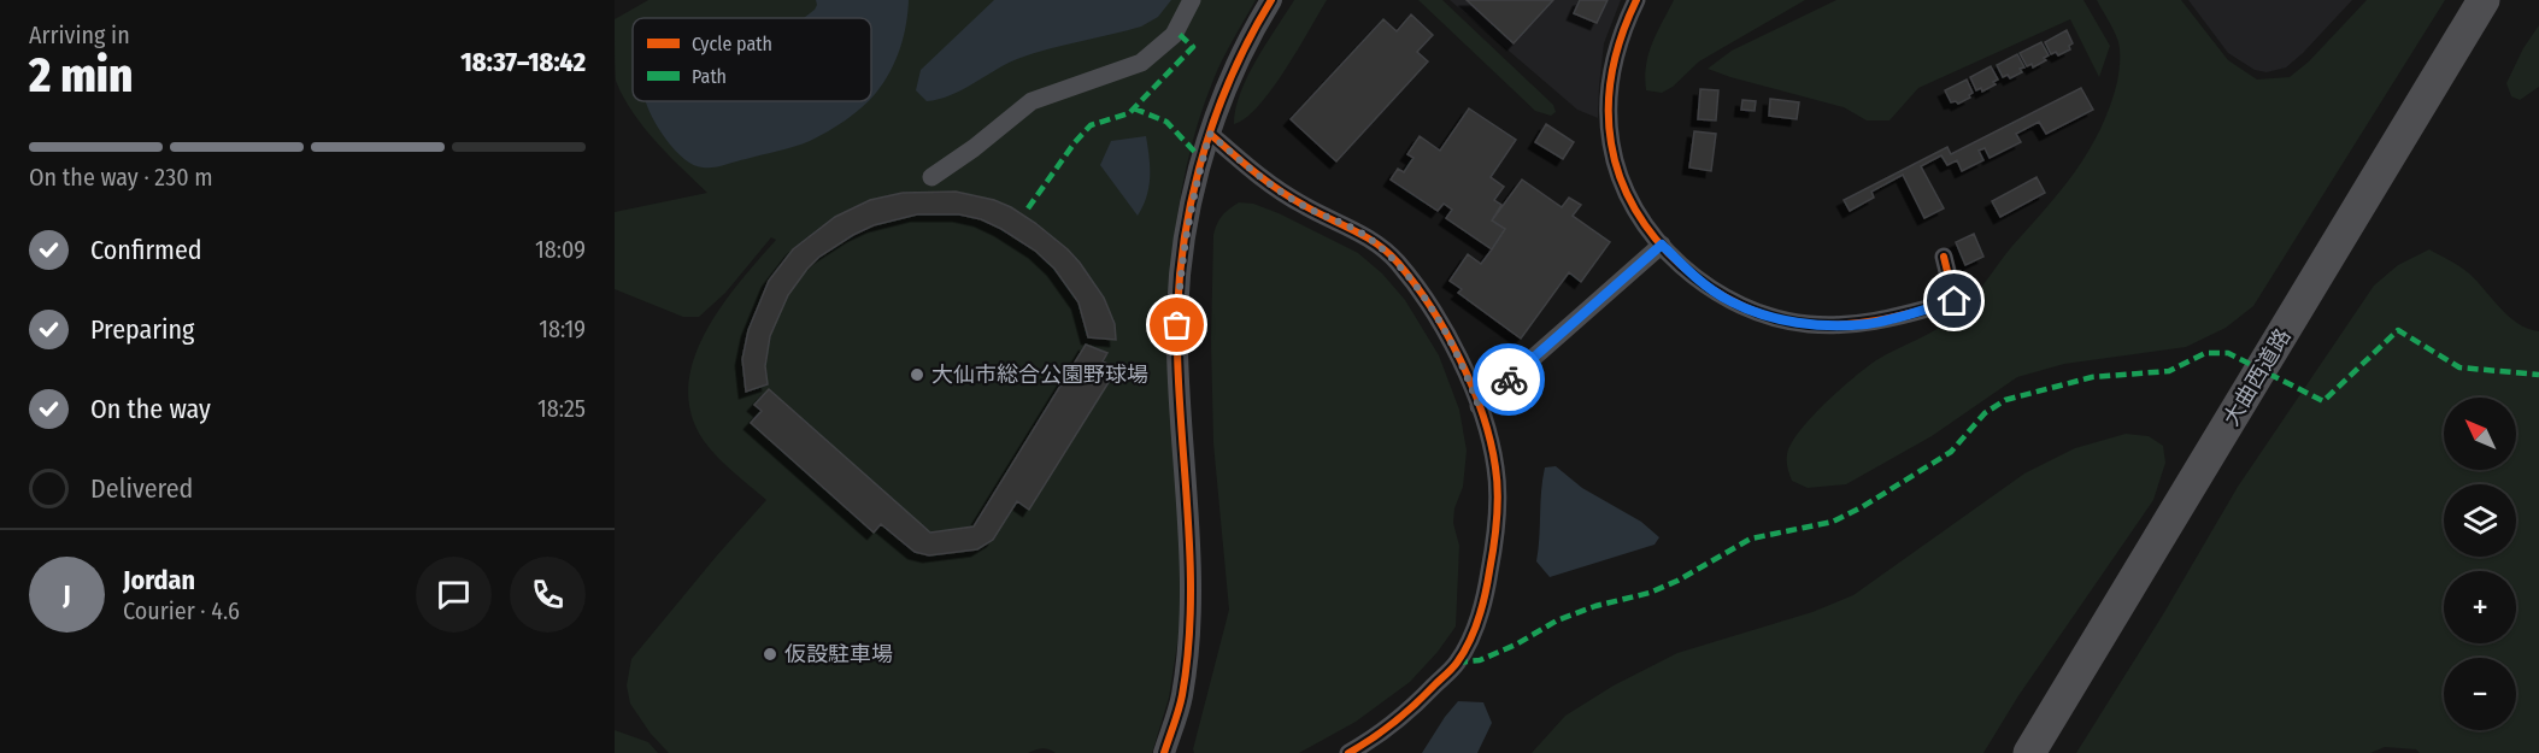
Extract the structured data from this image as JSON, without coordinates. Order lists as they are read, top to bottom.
{
  "streets": {
    "highway": ["大曲西道路"]
  },
  "places": ["大仙市総合公園野球場", "仮設駐車場"],
  "legend": ["Cycle path", "Path"],
  "north": "top left",
  "page": {
    "heading": ["2 min", "Arriving in", "18:37–18:42"],
    "panel": ["Jordan", "Courier · 4.6"],
    "bar": "On the way · 230 m",
    "list": [
      ["Confirmed", "18:09"],
      ["Preparing", "18:19"],
      ["On the way", "18:25"],
      "Delivered"
    ],
    "map_buttons": ["+", "−"],
    "round": "J"
  }
}
